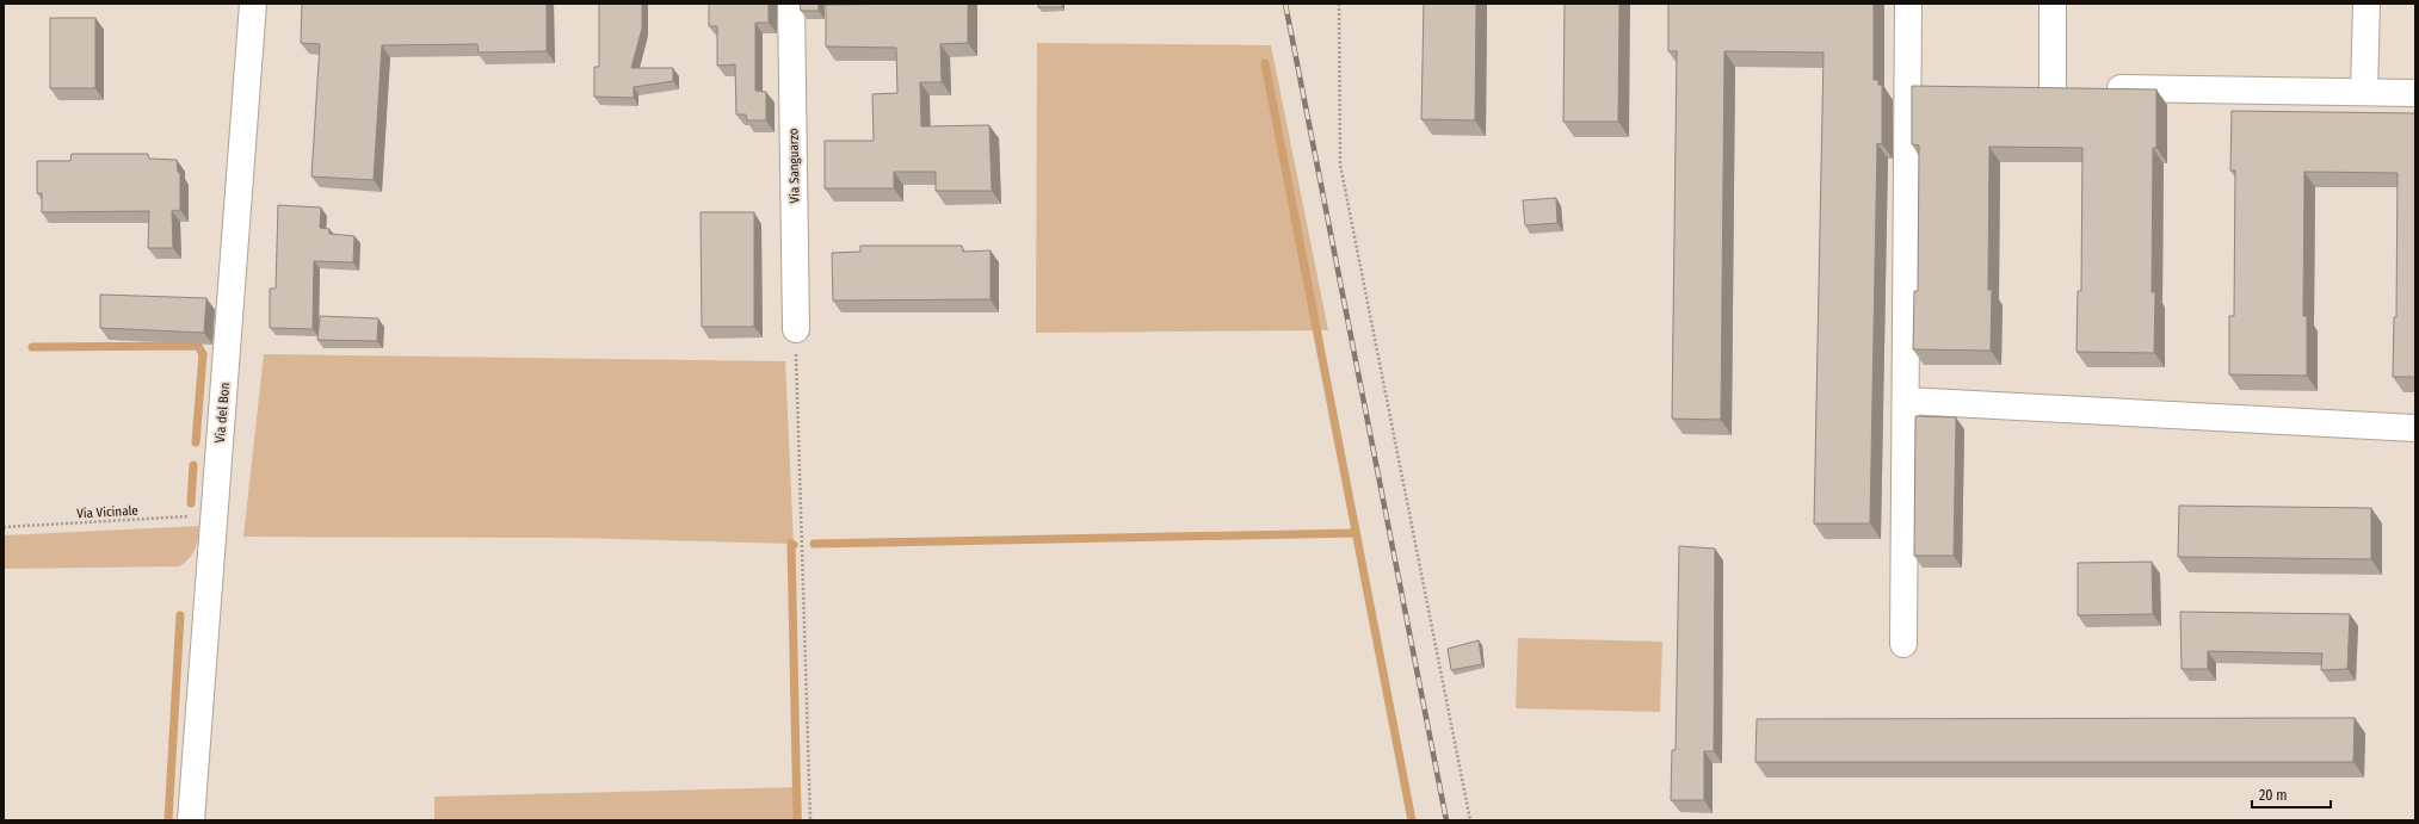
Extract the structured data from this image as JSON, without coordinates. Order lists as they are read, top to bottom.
{
  "streets": {
    "street": ["Via Sanguarzo", "Via del Bon"],
    "path": ["Via Vicinale"]
  },
  "crossings": [
    ["Via del Bon", "Via Vicinale"]
  ],
  "scale_bar": "20 m"
}
